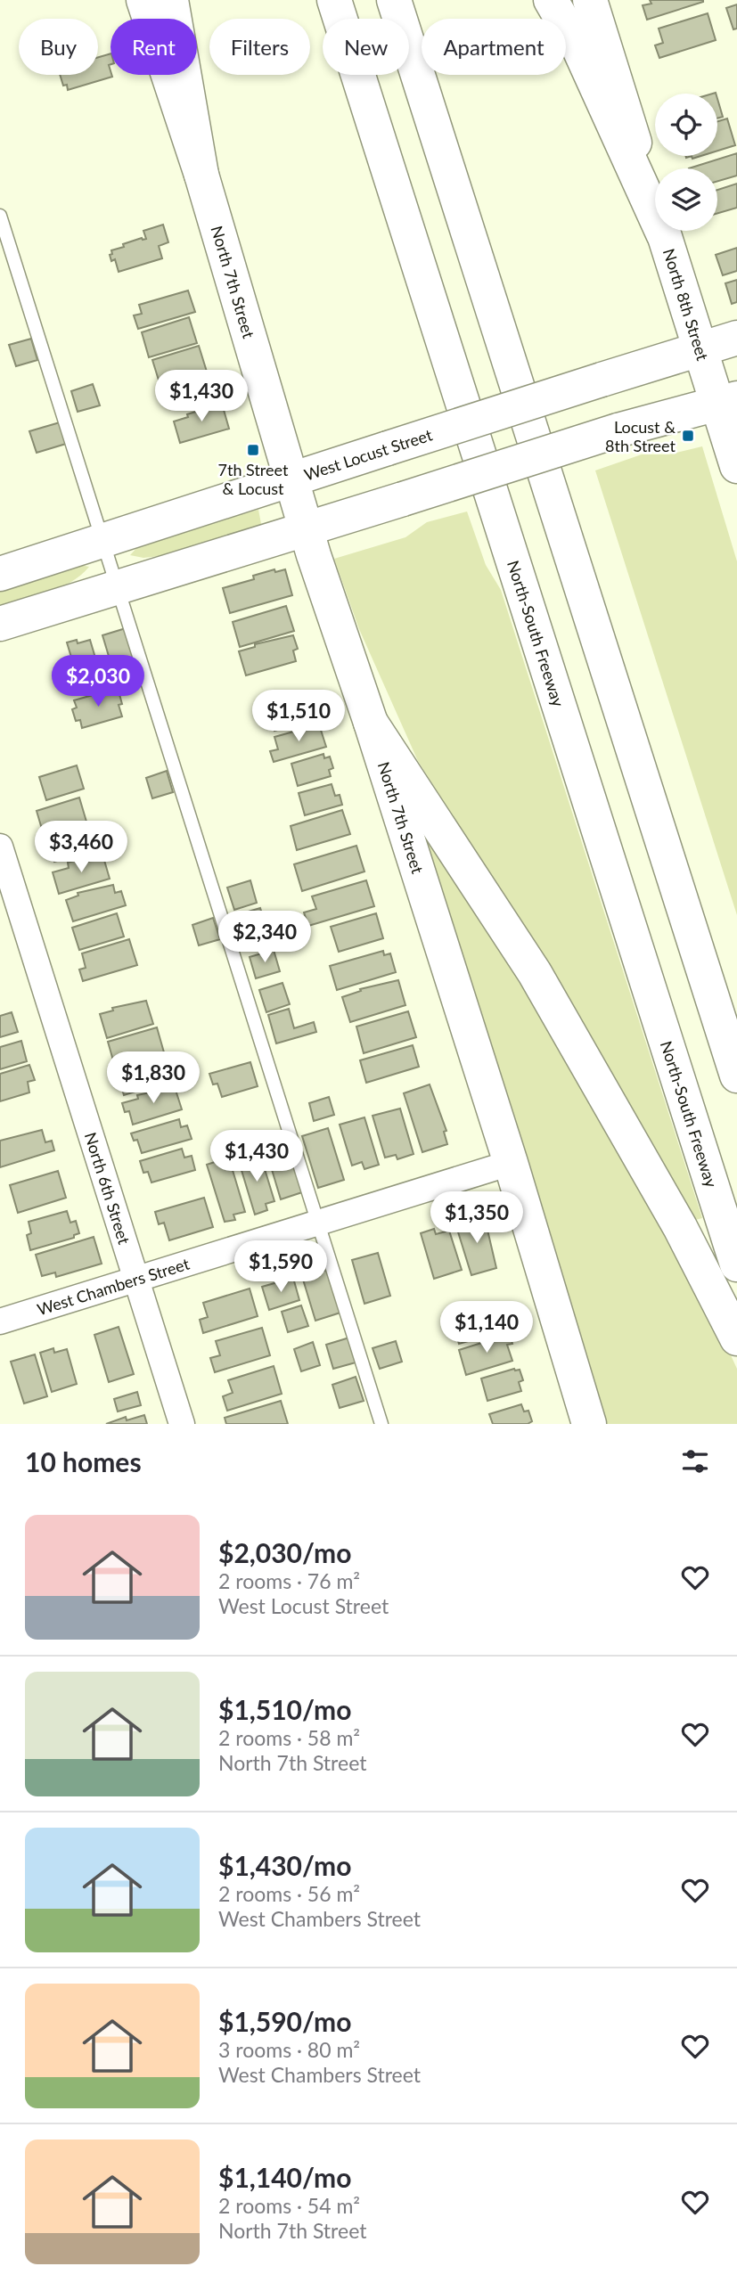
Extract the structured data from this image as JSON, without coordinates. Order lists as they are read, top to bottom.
{
  "streets": {
    "main road": [
      "North 7th Street",
      "North 8th Street",
      "West Locust Street",
      "North-South Freeway"
    ],
    "street": ["North 6th Street", "West Chambers Street"]
  },
  "crossings": [
    ["North 7th Street", "West Locust Street"],
    ["North 7th Street", "West Chambers Street"],
    ["North 8th Street", "West Locust Street"],
    ["North 6th Street", "West Chambers Street"]
  ],
  "places": {
    "transit": ["Locust & 8th Street", "7th Street & Locust"]
  },
  "page": {
    "chip": [
      "Buy",
      "Rent",
      "Filters",
      "New",
      "Apartment"
    ],
    "price": [
      "$1,430",
      "$2,030",
      "$1,510",
      "$3,460",
      "$2,340",
      "$1,830",
      "$1,430",
      "$1,350",
      "$1,590",
      "$1,140"
    ],
    "heading": "10 homes",
    "list": [
      {
        "name": "$2,030/mo",
        "note": "2 rooms · 76 m² · West Locust Street"
      },
      {
        "name": "$1,510/mo",
        "note": "2 rooms · 58 m² · North 7th Street"
      },
      {
        "name": "$1,430/mo",
        "note": "2 rooms · 56 m² · West Chambers Street"
      },
      {
        "name": "$1,590/mo",
        "note": "3 rooms · 80 m² · West Chambers Street"
      },
      {
        "name": "$1,140/mo",
        "note": "2 rooms · 54 m² · North 7th Street"
      }
    ]
  }
}
